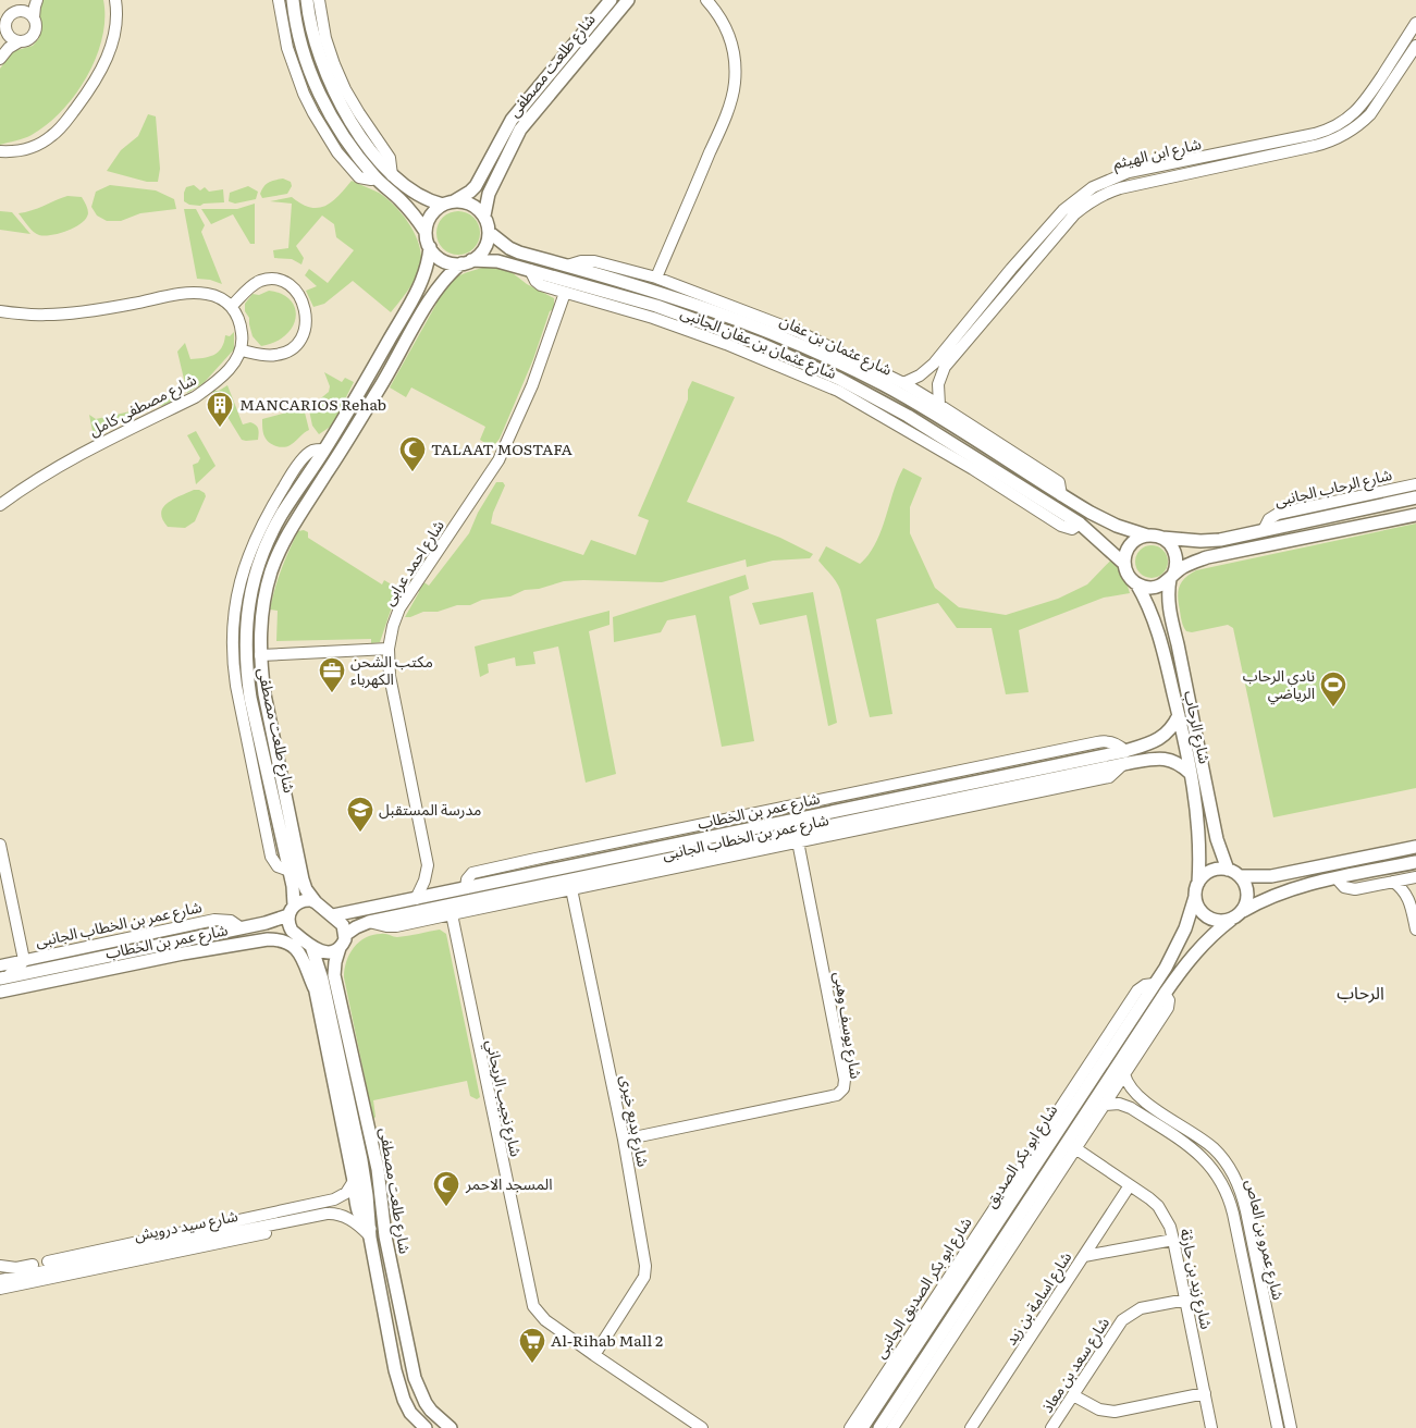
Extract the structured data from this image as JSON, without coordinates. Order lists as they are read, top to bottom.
{
  "streets": {
    "street": [
      "شارع طلعت مصطفى",
      "شارع ابن الهيثم",
      "شارع عثمان بن عفان الجانبى",
      "شارع عثمان بن عفان",
      "شارع مصطفى كامل",
      "شارع الرحاب الجانبى",
      "شارع احمد عرابى",
      "شارع الرحاب",
      "شارع عمر بن الخطاب",
      "شارع عمر بن الخطاب الجانبى",
      "شارع يوسف وهبى",
      "شارع نجيب الريحاني",
      "شارع بديع خيرى",
      "شارع ابو بكر الصديق",
      "شارع سيد درويش",
      "شارع عمرو بن العاص",
      "شارع زيد بن حارثة",
      "شارع ابو بكر الصديق الجانبى",
      "شارع اسامة بن زيد",
      "شارع سعد بن معاذ"
    ]
  },
  "crossings": [
    ["شارع طلعت مصطفى", "شارع عثمان بن عفان"],
    ["شارع طلعت مصطفى", "شارع عمر بن الخطاب"],
    ["شارع ابن الهيثم", "شارع عثمان بن عفان الجانبى"],
    ["شارع عثمان بن عفان الجانبى", "شارع عثمان بن عفان"],
    ["شارع عثمان بن عفان الجانبى", "شارع احمد عرابى"],
    ["شارع عثمان بن عفان", "شارع الرحاب"],
    ["شارع احمد عرابى", "شارع عمر بن الخطاب"],
    ["شارع الرحاب", "شارع عمر بن الخطاب"],
    ["شارع الرحاب", "شارع ابو بكر الصديق"],
    ["شارع عمر بن الخطاب", "شارع عمر بن الخطاب الجانبى"],
    ["شارع عمر بن الخطاب", "شارع بديع خيرى"],
    ["شارع عمر بن الخطاب الجانبى", "شارع يوسف وهبى"],
    ["شارع عمر بن الخطاب الجانبى", "شارع نجيب الريحاني"],
    ["شارع عمر بن الخطاب الجانبى", "شارع بديع خيرى"],
    ["شارع يوسف وهبى", "شارع بديع خيرى"],
    ["شارع نجيب الريحاني", "شارع بديع خيرى"],
    ["شارع ابو بكر الصديق", "شارع ابو بكر الصديق الجانبى"],
    ["شارع زيد بن حارثة", "شارع اسامة بن زيد"],
    ["شارع زيد بن حارثة", "شارع سعد بن معاذ"]
  ],
  "districts": ["الرحاب"],
  "places": {
    "building": ["MANCARIOS Rehab"],
    "mosque": ["TALAAT MOSTAFA", "المسجد الاحمر"],
    "office": ["مكتب الشحن الكهرباء"],
    "sports": ["نادي الرحاب الرياضي"],
    "school or university": ["مدرسة المستقبل"],
    "supermarket": ["Al-Rihab Mall 2"]
  }
}
